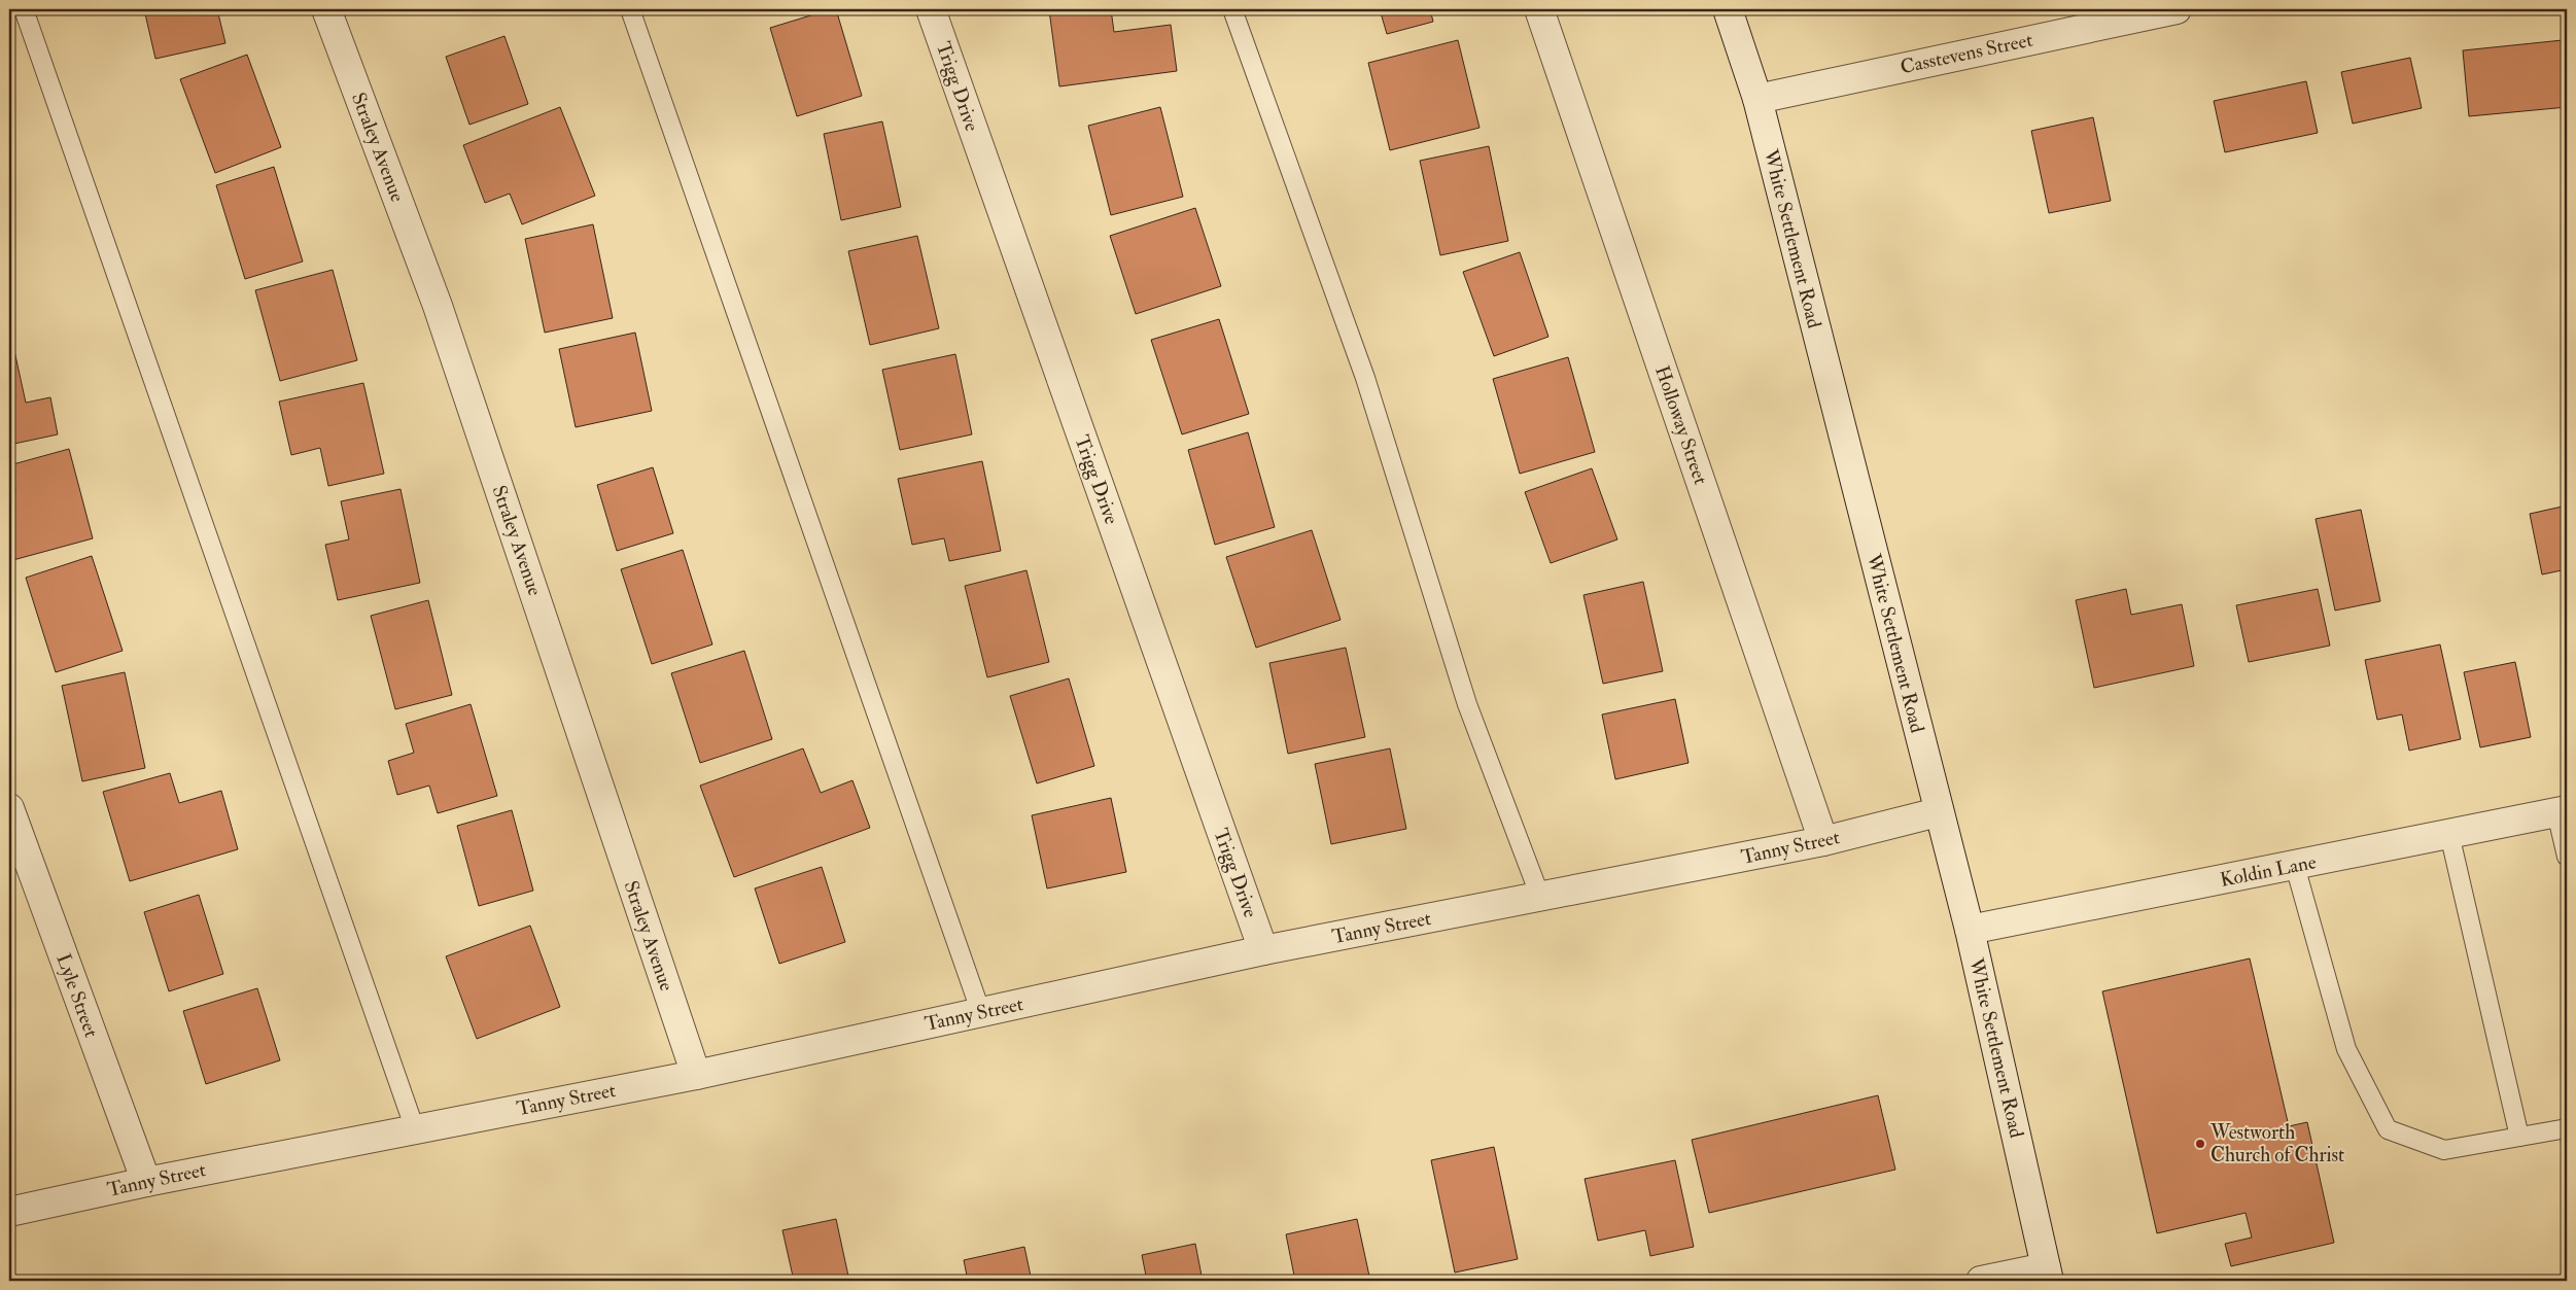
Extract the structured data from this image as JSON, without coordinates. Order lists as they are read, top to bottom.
{
  "streets": {
    "street": [
      "Casstevens Street",
      "Trigg Drive",
      "Straley Avenue",
      "White Settlement Road",
      "Holloway Street",
      "Tanny Street",
      "Koldin Lane",
      "Lyle Street"
    ]
  },
  "crossings": [
    ["Casstevens Street", "White Settlement Road"],
    ["Trigg Drive", "Tanny Street"],
    ["Straley Avenue", "Tanny Street"],
    ["White Settlement Road", "Tanny Street"],
    ["White Settlement Road", "Koldin Lane"],
    ["Holloway Street", "Tanny Street"],
    ["Tanny Street", "Lyle Street"]
  ],
  "places": ["Westworth Church of Christ"]
}
